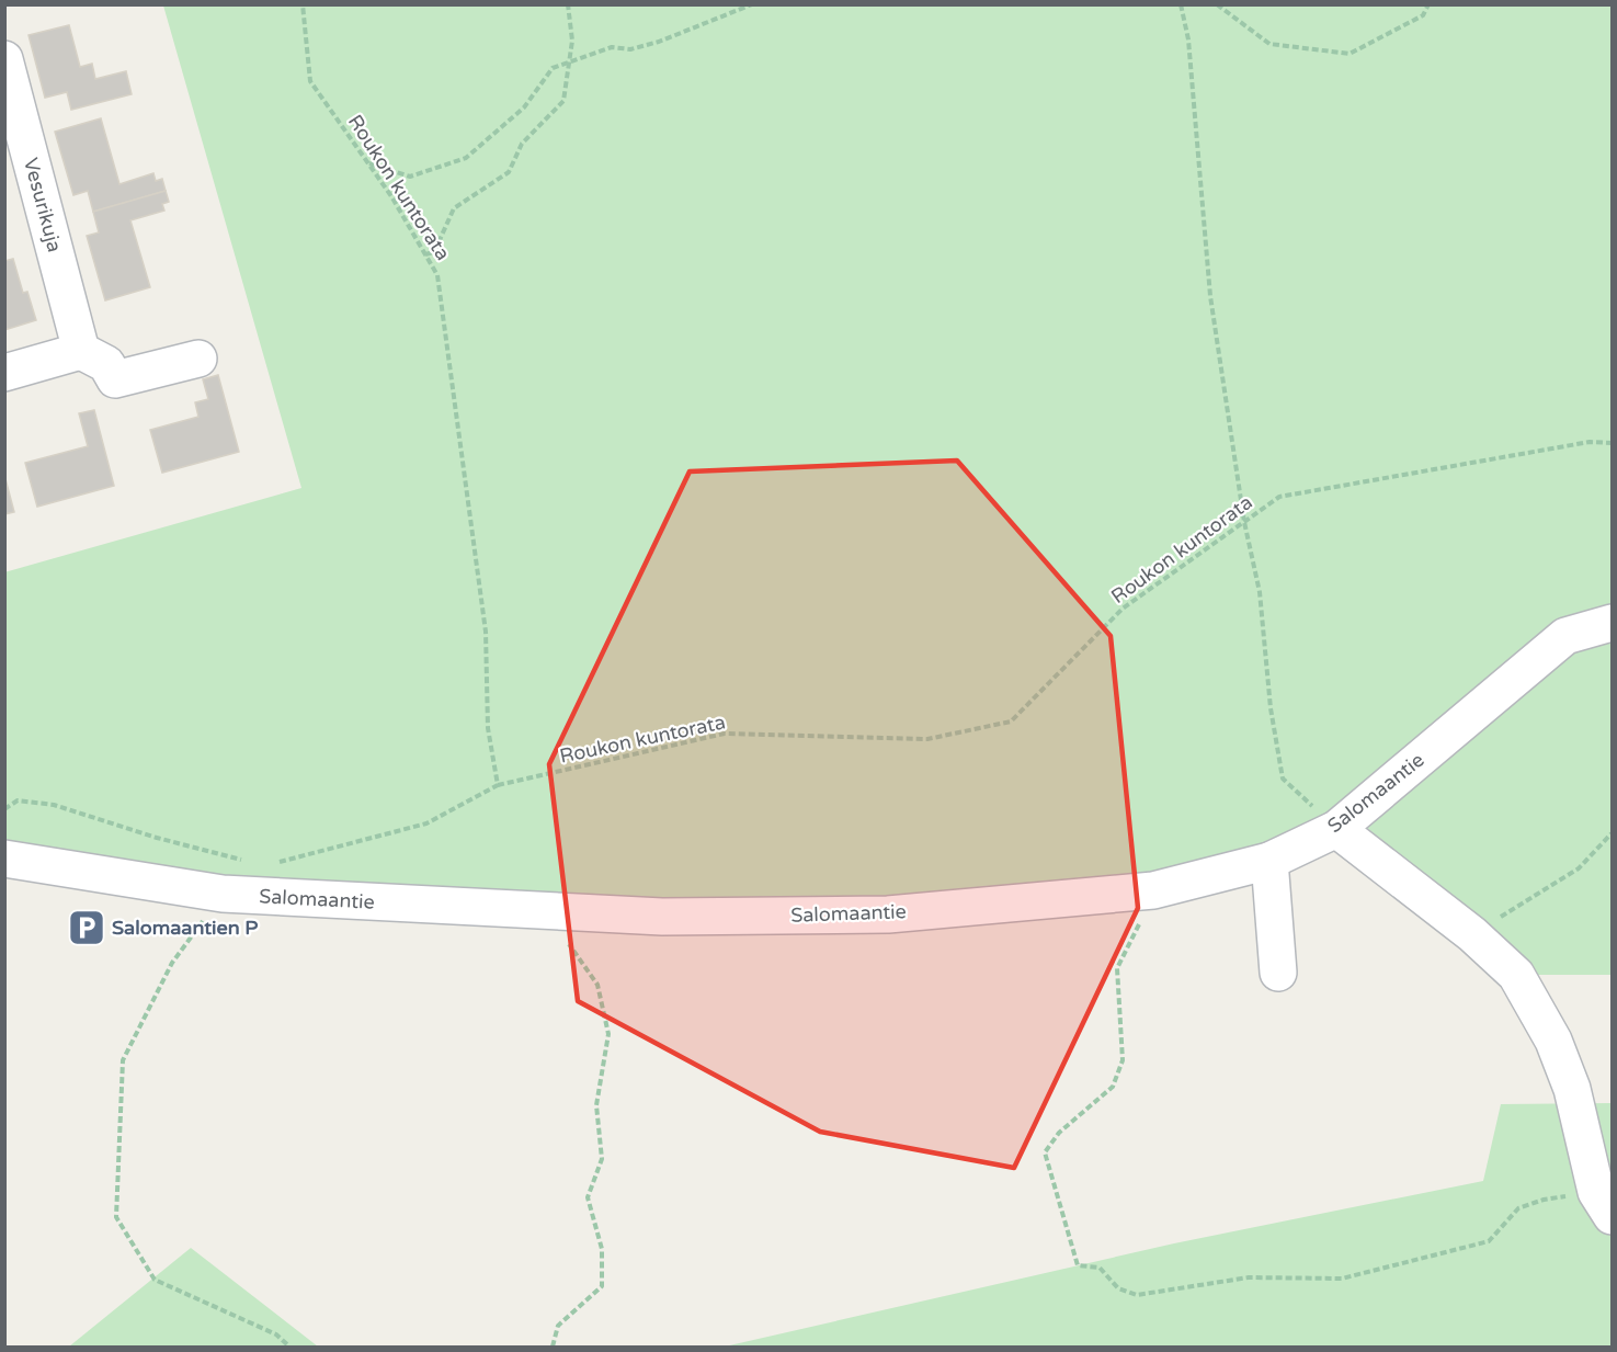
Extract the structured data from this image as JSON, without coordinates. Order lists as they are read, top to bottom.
{
  "streets": {
    "street": ["Vesurikuja", "Salomaantie"],
    "path": ["Roukon kuntorata"]
  },
  "places": {
    "parking": ["Salomaantien P"]
  }
}
